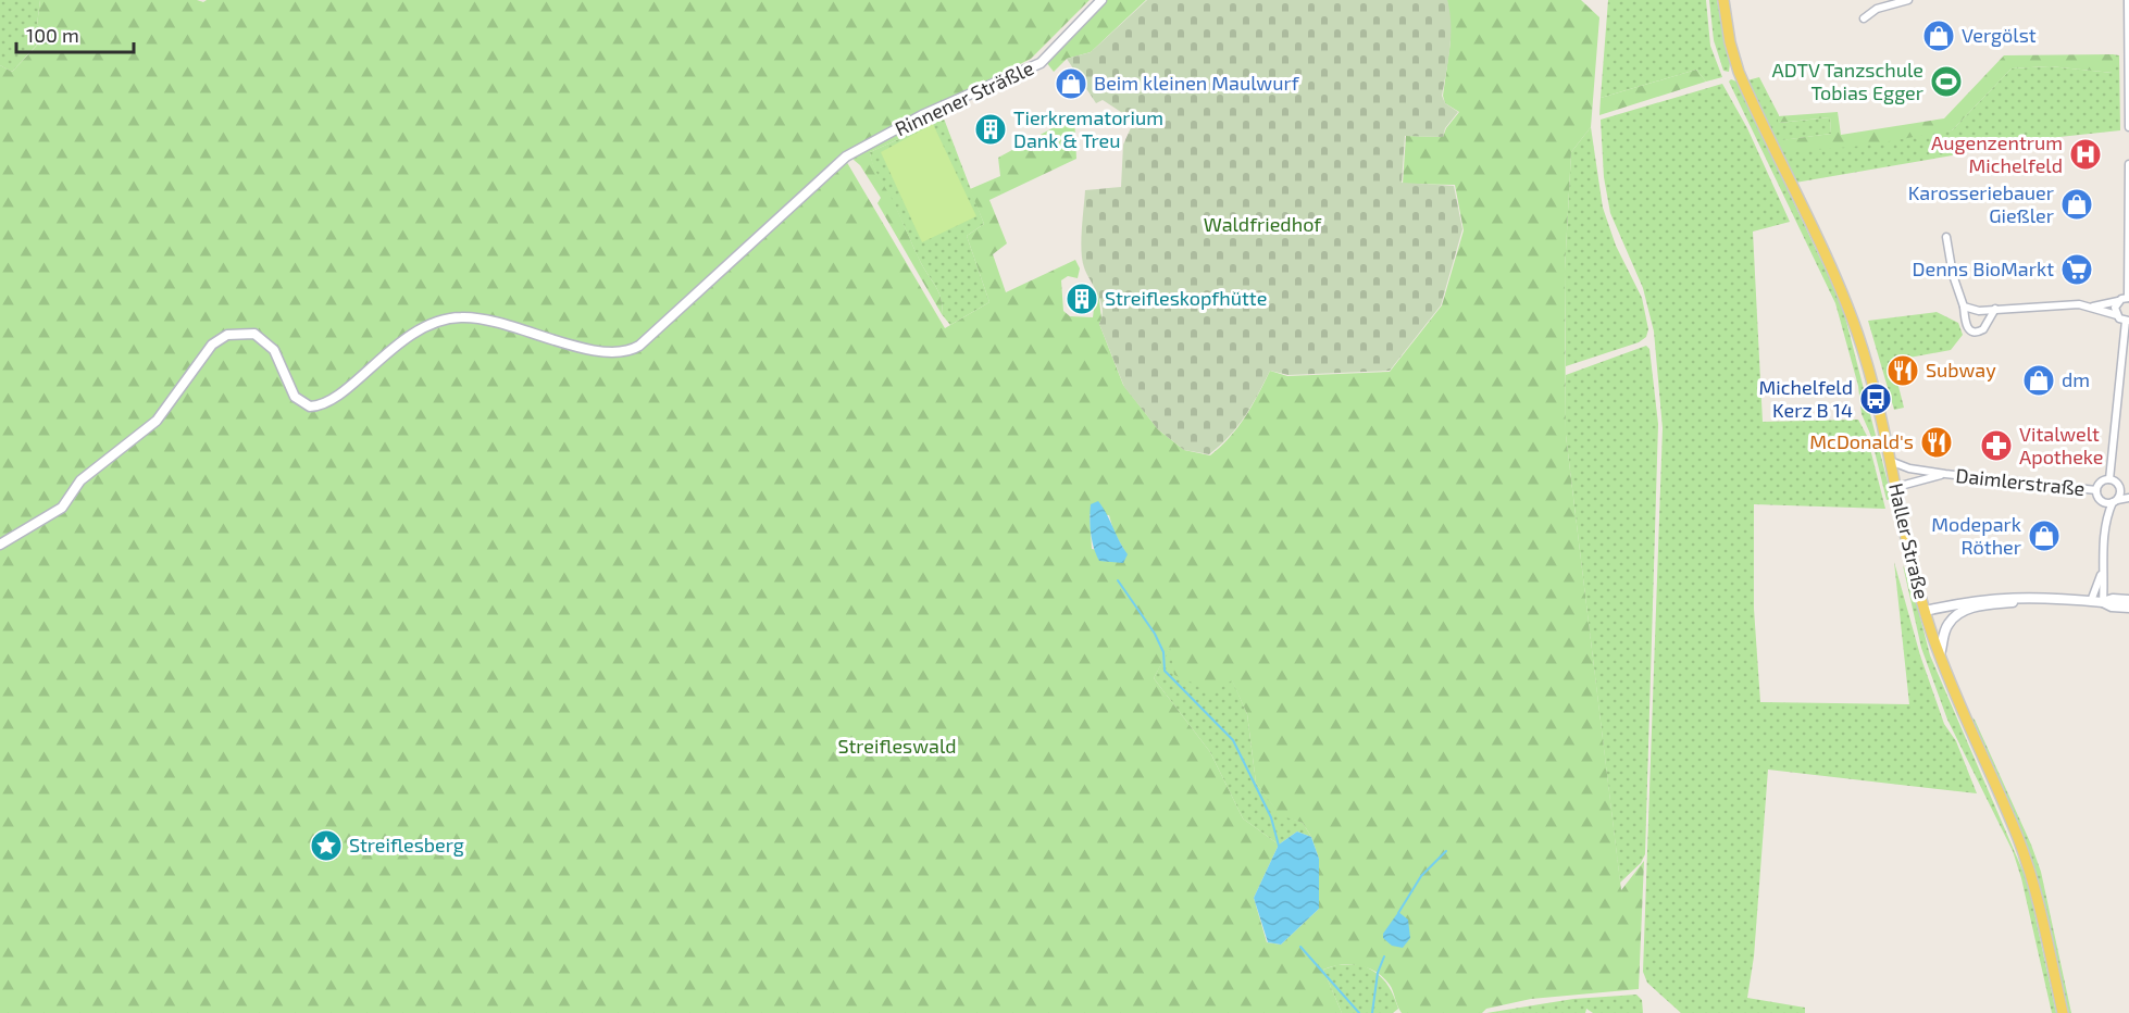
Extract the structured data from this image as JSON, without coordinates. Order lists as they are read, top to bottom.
{
  "streets": {
    "main road": ["Haller Straße"],
    "street": ["Rinnener Sträßle", "Daimlerstraße"]
  },
  "crossings": [
    ["Daimlerstraße", "Haller Straße"]
  ],
  "parks": ["Waldfriedhof", "Streifleswald"],
  "places": {
    "shop": [
      "Vergölst",
      "Beim kleinen Maulwurf",
      "Karosseriebauer Gießler",
      "dm",
      "Modepark Röther"
    ],
    "sports": ["ADTV Tanzschule Tobias Egger"],
    "building": ["Tierkrematorium Dank & Treu", "Streifleskopfhütte"],
    "hospital": ["Augenzentrum Michelfeld"],
    "supermarket": ["Denns BioMarkt"],
    "restaurant": ["Subway", "McDonald's"],
    "bus stop": ["Michelfeld Kerz B 14"],
    "pharmacy": ["Vitalwelt Apotheke"],
    "place": ["Streiflesberg"]
  },
  "scale_bar": "100 m"
}
